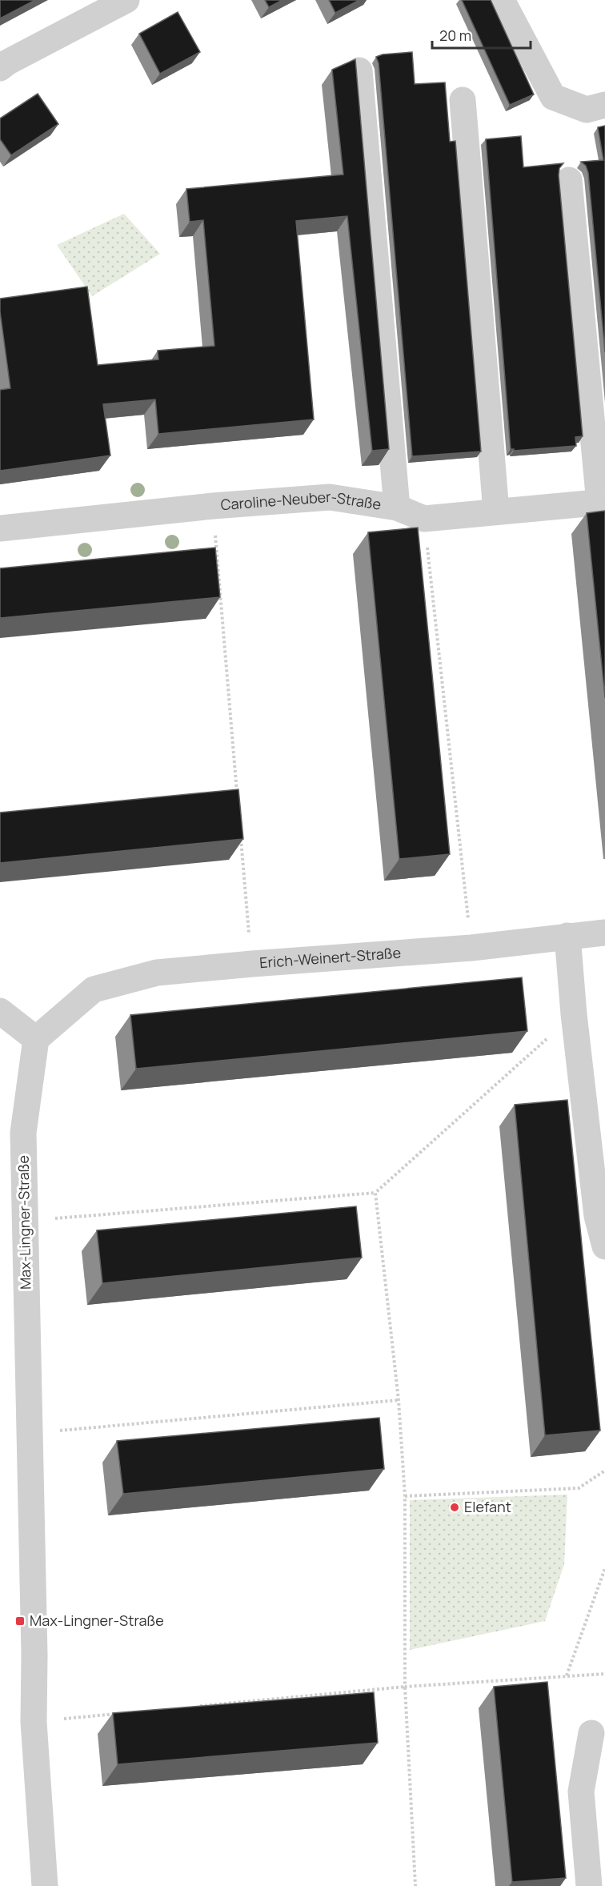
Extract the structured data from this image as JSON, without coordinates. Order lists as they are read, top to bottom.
{
  "streets": {
    "street": ["Caroline-Neuber-Straße", "Erich-Weinert-Straße", "Max-Lingner-Straße"]
  },
  "crossings": [
    ["Erich-Weinert-Straße", "Max-Lingner-Straße"]
  ],
  "places": {
    "other": ["Elefant"],
    "transit": ["Max-Lingner-Straße"]
  },
  "scale_bar": "20 m"
}
